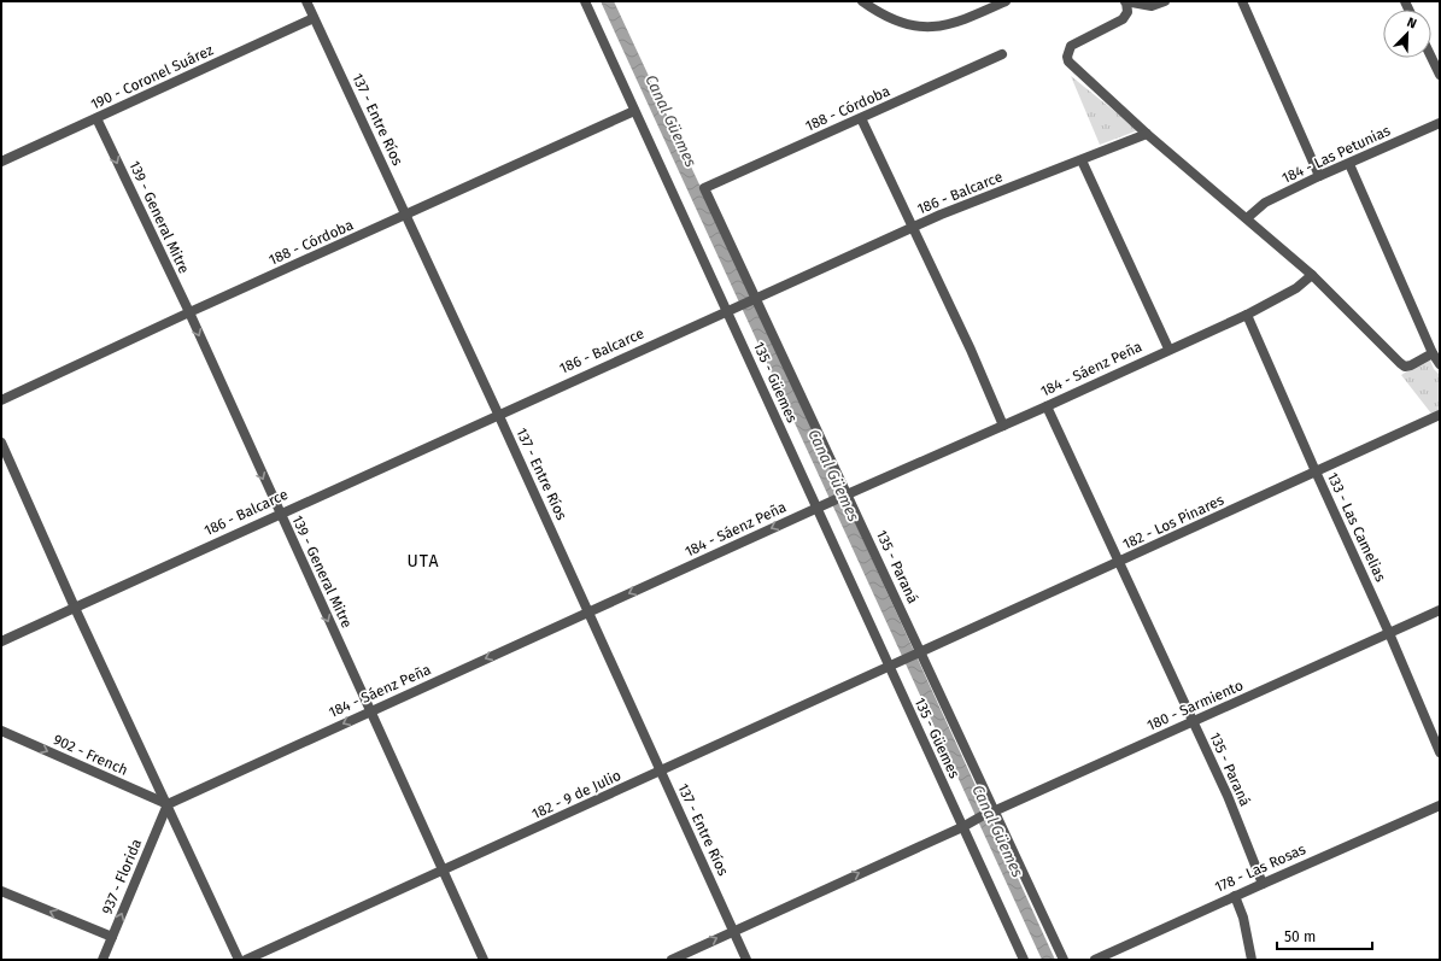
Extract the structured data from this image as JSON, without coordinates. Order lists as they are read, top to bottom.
{
  "streets": {
    "street": [
      "190 - Coronel Suárez",
      "188 - Córdoba",
      "137 - Entre Ríos",
      "184 - Las Petunias",
      "186 - Balcarce",
      "139 - General Mitre",
      "184 - Sáenz Peña",
      "135 - Güemes",
      "182 - Los Pinares",
      "133 - Las Camelias",
      "135 - Paraná",
      "180 - Sarmiento",
      "902 - French",
      "182 - 9 de Julio",
      "178 - Las Rosas",
      "937 - Florida"
    ]
  },
  "crossings": [
    ["190 - Coronel Suárez", "137 - Entre Ríos"],
    ["190 - Coronel Suárez", "139 - General Mitre"],
    ["188 - Córdoba", "137 - Entre Ríos"],
    ["188 - Córdoba", "139 - General Mitre"],
    ["188 - Córdoba", "135 - Güemes"],
    ["188 - Córdoba", "135 - Paraná"],
    ["137 - Entre Ríos", "186 - Balcarce"],
    ["137 - Entre Ríos", "184 - Sáenz Peña"],
    ["137 - Entre Ríos", "180 - Sarmiento"],
    ["137 - Entre Ríos", "182 - 9 de Julio"],
    ["186 - Balcarce", "139 - General Mitre"],
    ["186 - Balcarce", "135 - Güemes"],
    ["186 - Balcarce", "135 - Paraná"],
    ["139 - General Mitre", "184 - Sáenz Peña"],
    ["139 - General Mitre", "182 - 9 de Julio"],
    ["184 - Sáenz Peña", "135 - Güemes"],
    ["184 - Sáenz Peña", "133 - Las Camelias"],
    ["184 - Sáenz Peña", "135 - Paraná"],
    ["184 - Sáenz Peña", "902 - French"],
    ["184 - Sáenz Peña", "937 - Florida"],
    ["135 - Güemes", "180 - Sarmiento"],
    ["135 - Güemes", "182 - 9 de Julio"],
    ["182 - Los Pinares", "133 - Las Camelias"],
    ["182 - Los Pinares", "135 - Paraná"],
    ["182 - Los Pinares", "182 - 9 de Julio"],
    ["133 - Las Camelias", "180 - Sarmiento"],
    ["135 - Paraná", "180 - Sarmiento"],
    ["135 - Paraná", "182 - 9 de Julio"],
    ["135 - Paraná", "178 - Las Rosas"],
    ["902 - French", "937 - Florida"]
  ],
  "one_way": [
    "139 - General Mitre",
    "184 - Sáenz Peña",
    "180 - Sarmiento",
    "902 - French",
    "937 - Florida"
  ],
  "districts": ["UTA"],
  "water": ["Canal Güemes"],
  "scale_bar": "50 m",
  "north": "top right"
}
